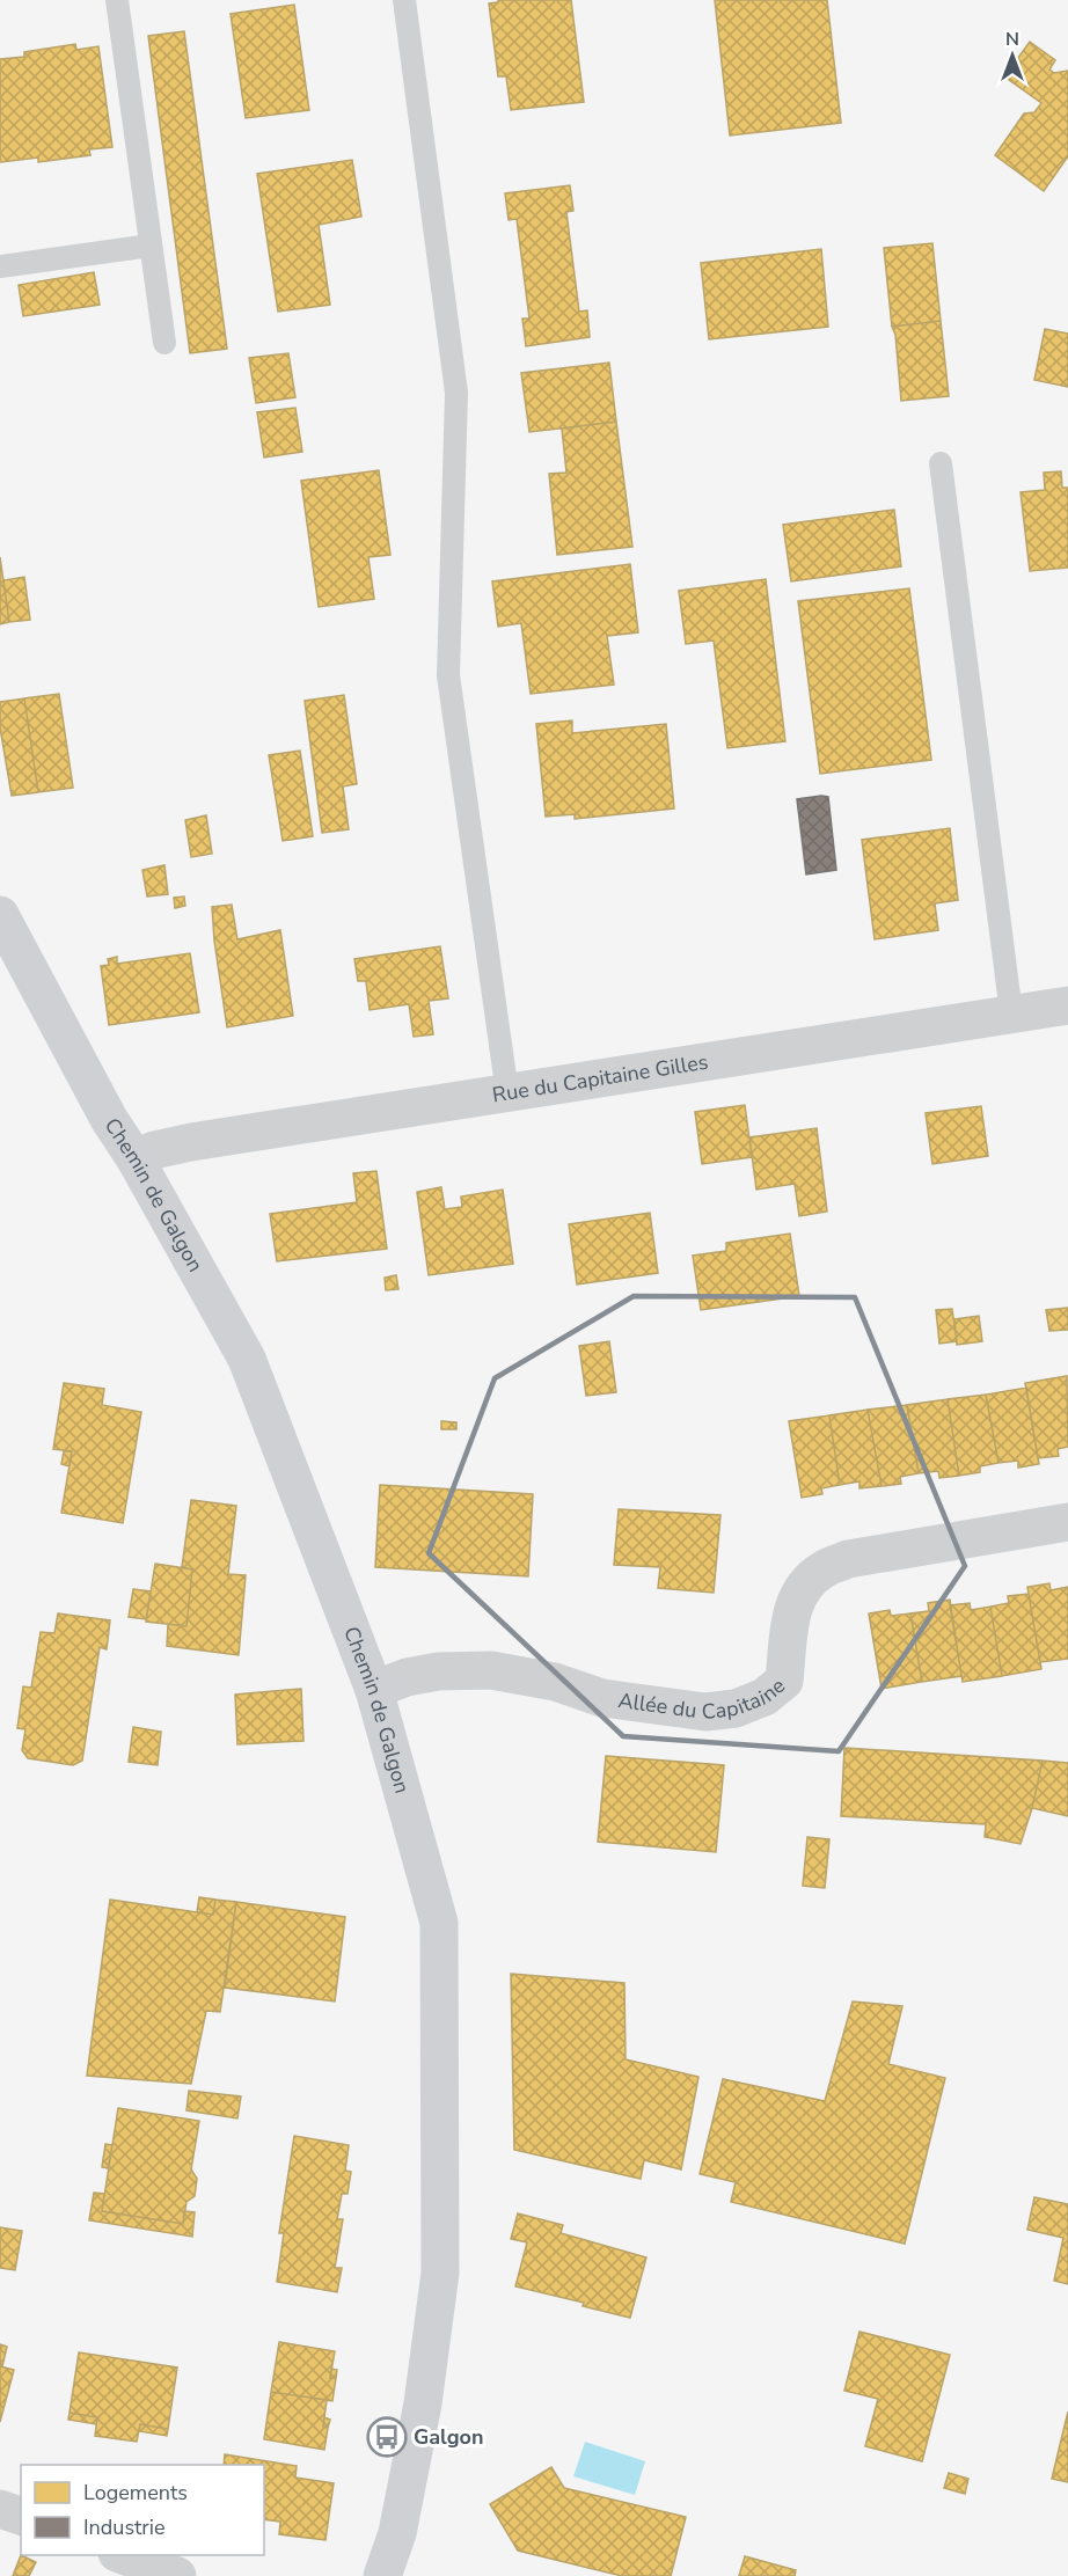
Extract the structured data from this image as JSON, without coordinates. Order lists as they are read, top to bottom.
{
  "streets": {
    "main road": ["Chemin de Galgon"],
    "street": ["Rue du Capitaine Gilles", "Allée du Capitaine"]
  },
  "crossings": [
    ["Rue du Capitaine Gilles", "Chemin de Galgon"],
    ["Chemin de Galgon", "Allée du Capitaine"]
  ],
  "places": {
    "bus stop": ["Galgon"]
  },
  "legend": ["Logements", "Industrie"],
  "north": "top"
}
